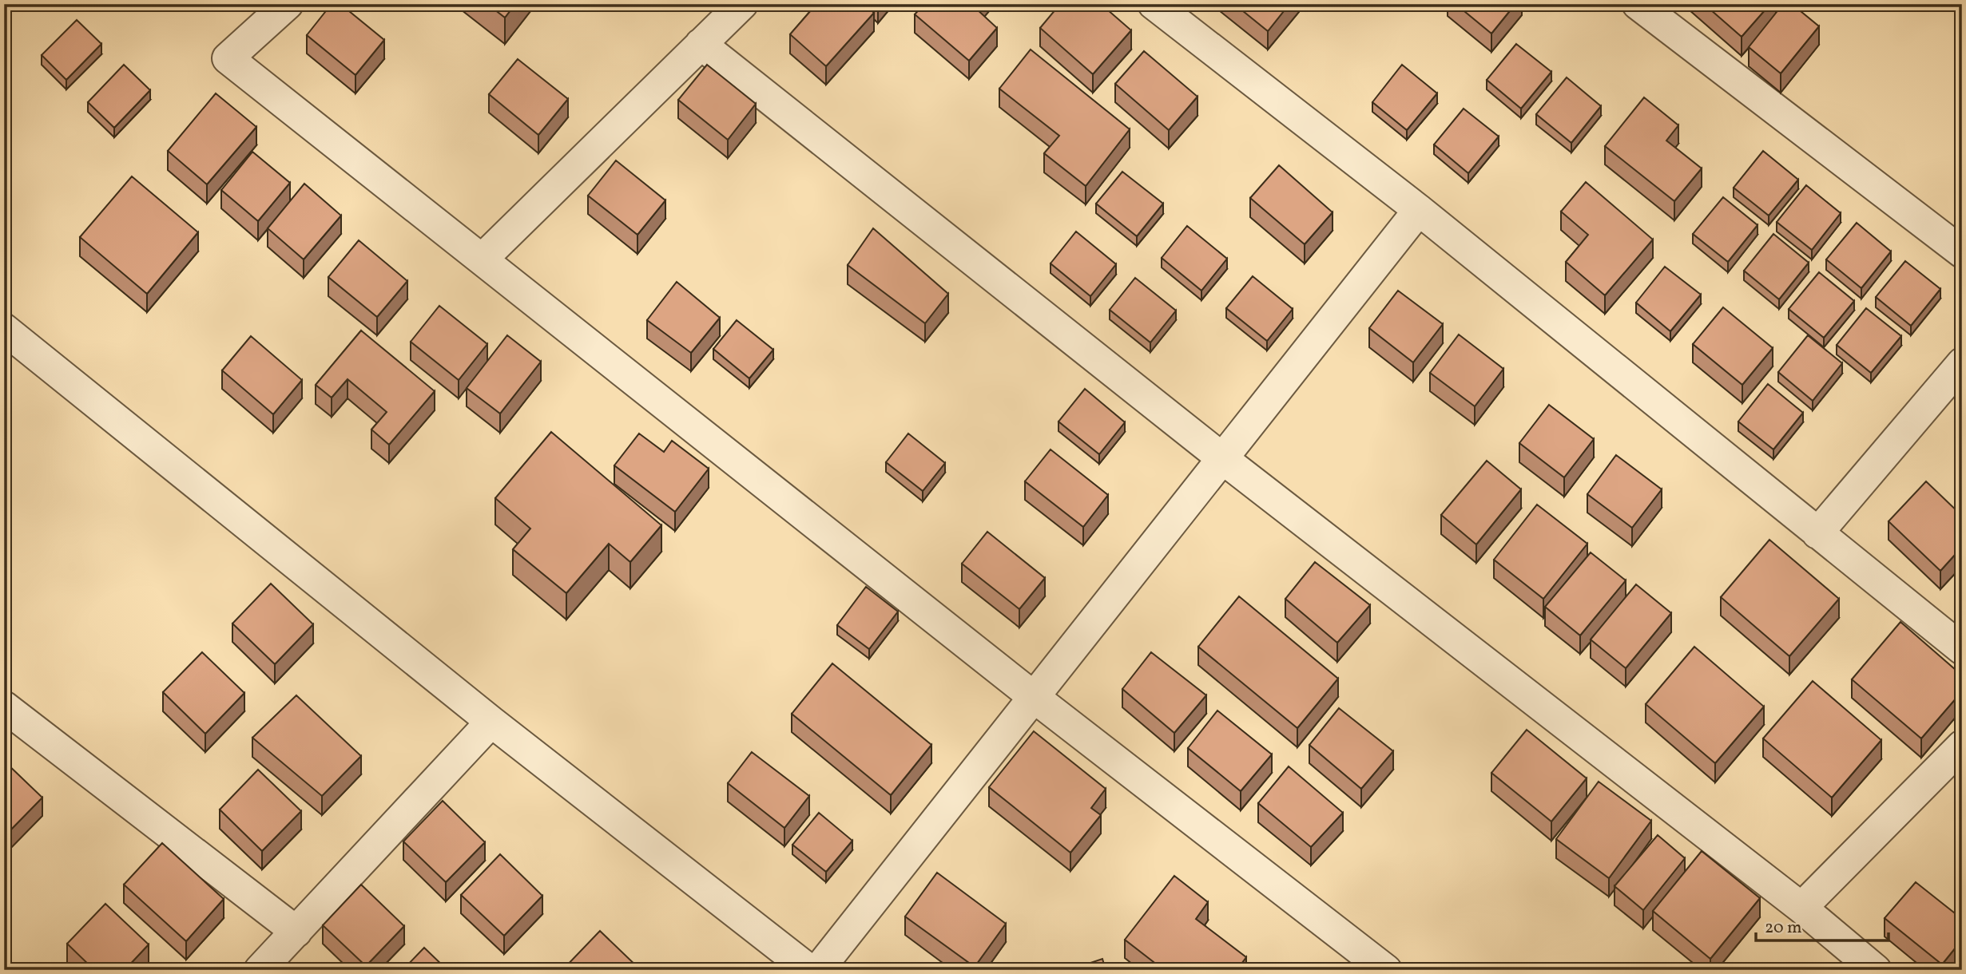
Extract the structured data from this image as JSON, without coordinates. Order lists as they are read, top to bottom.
{
  "scale_bar": "20 m"
}
